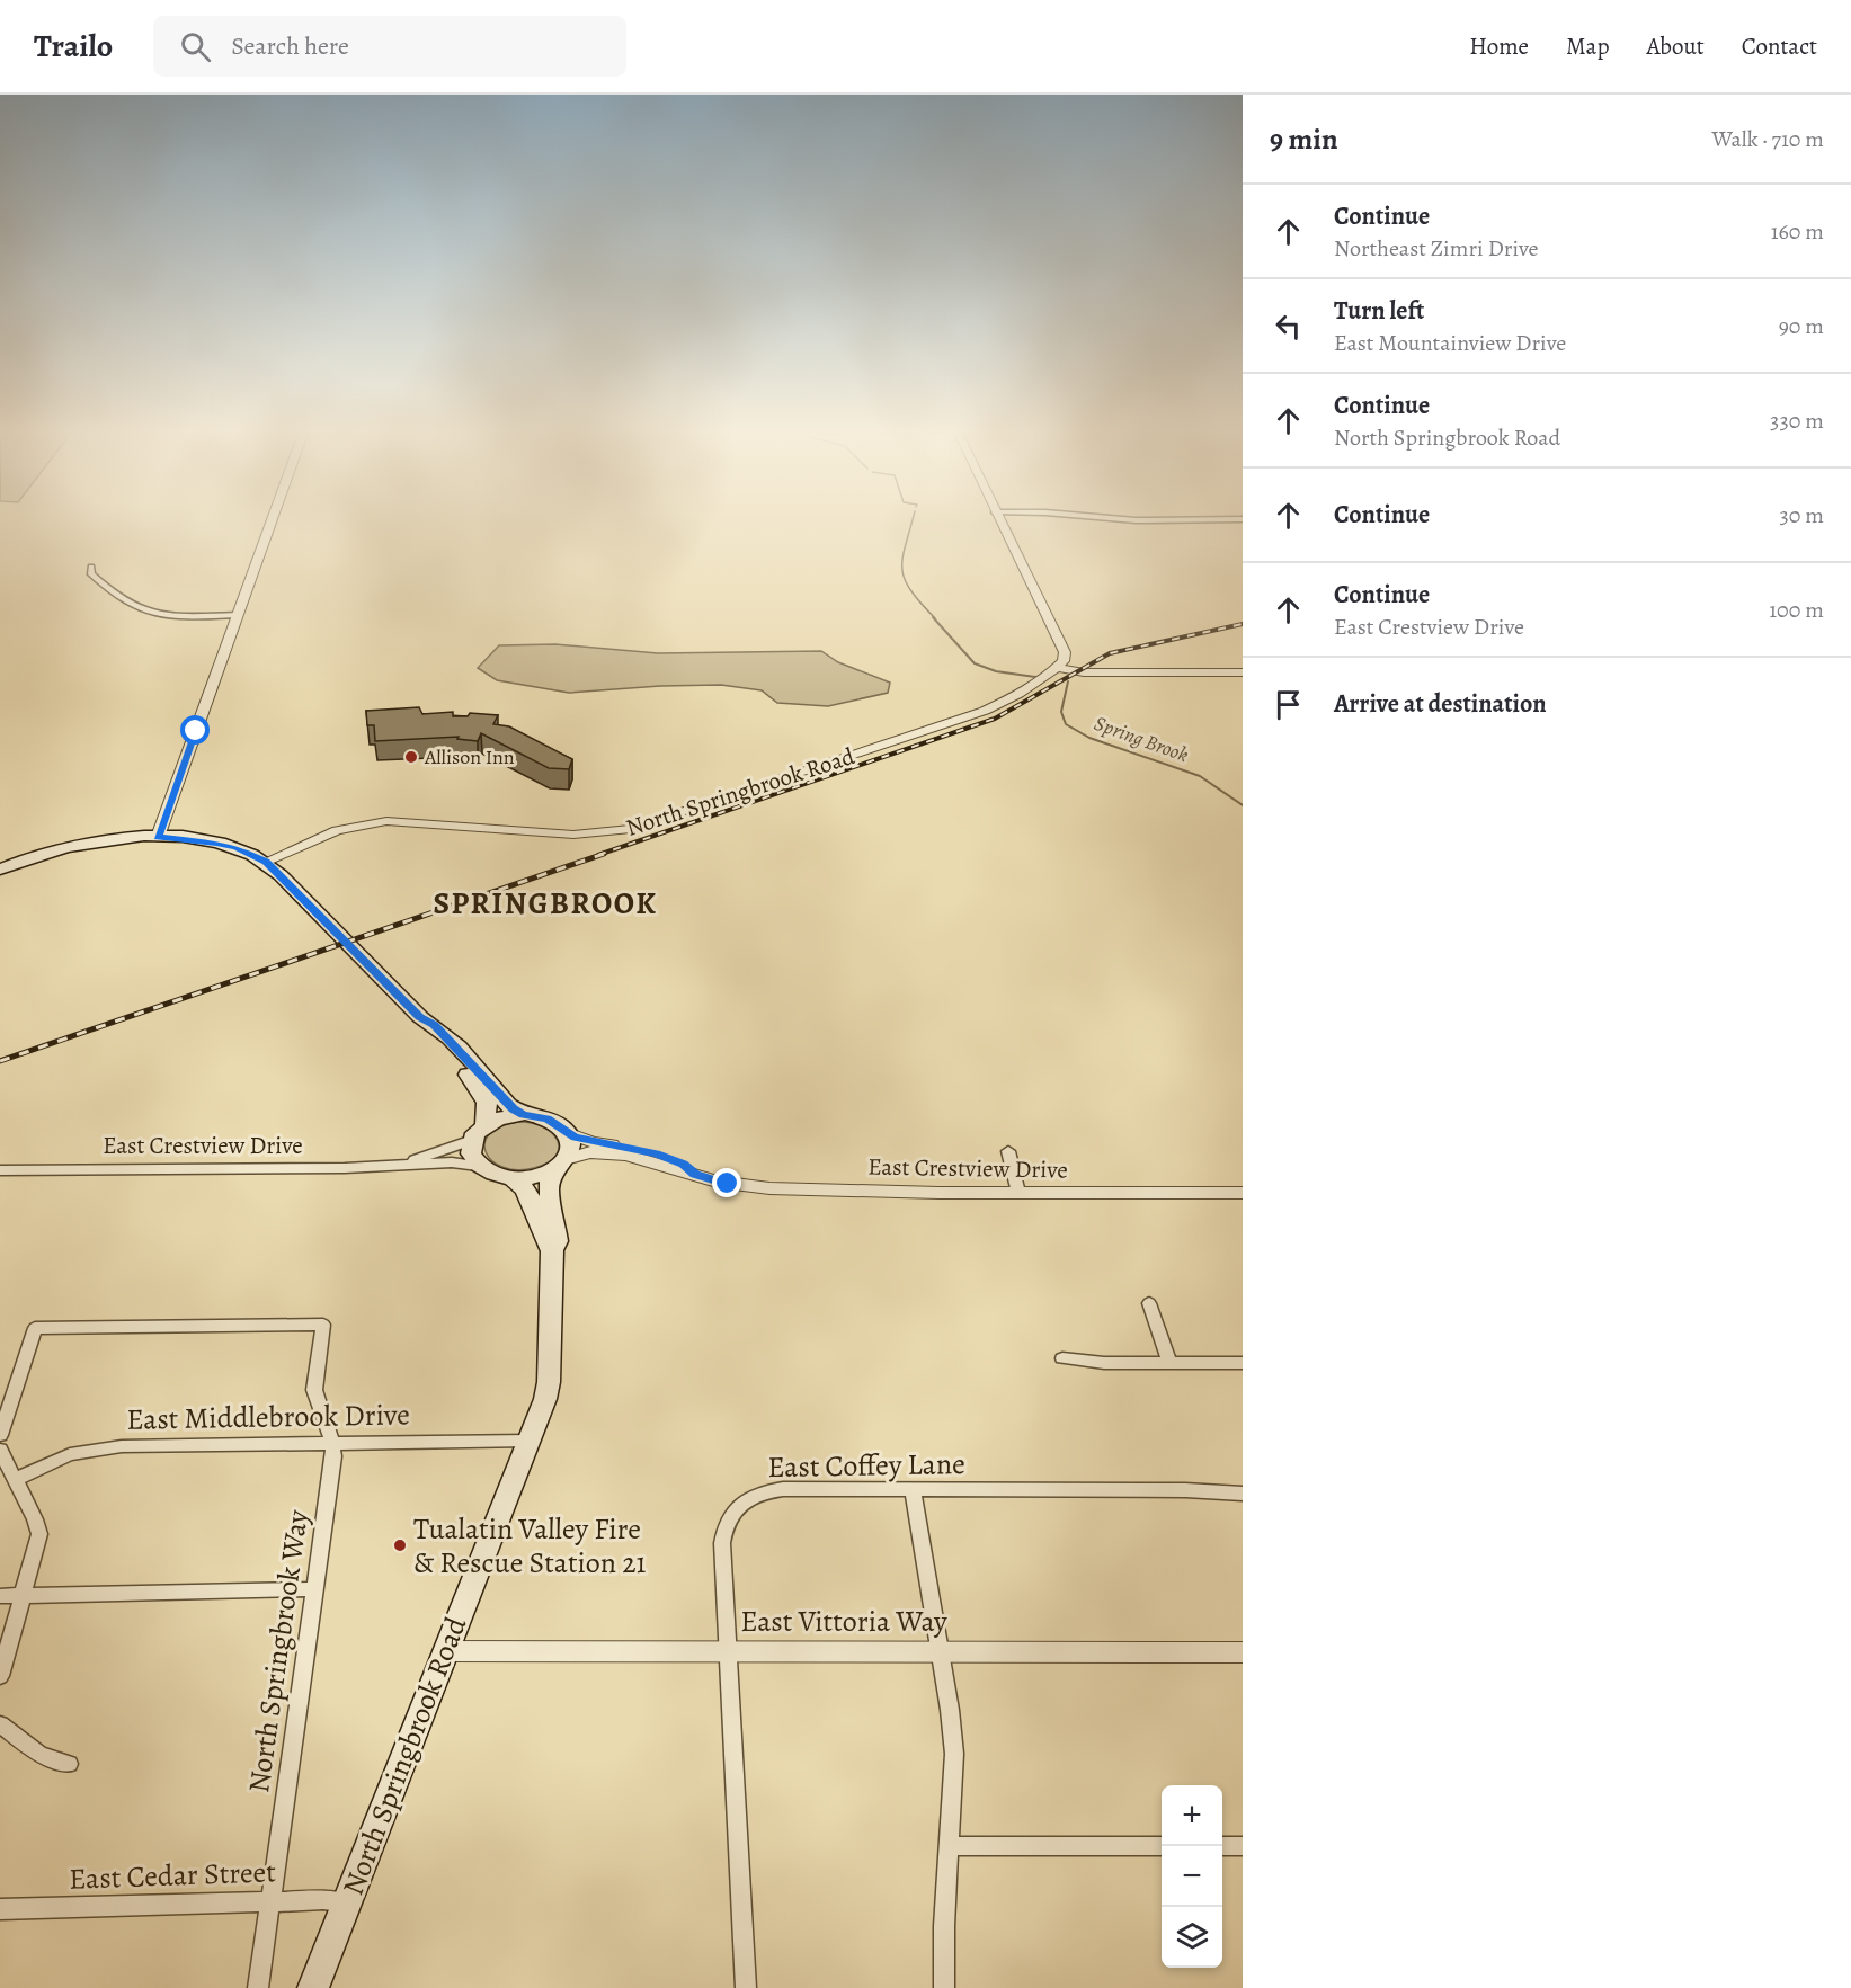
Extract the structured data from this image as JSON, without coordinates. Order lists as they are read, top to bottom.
{
  "streets": {
    "main road": ["North Springbrook Road"],
    "street": [
      "East Crestview Drive",
      "East Middlebrook Drive",
      "East Coffey Lane",
      "East Vittoria Way",
      "North Springbrook Way",
      "East Cedar Street"
    ]
  },
  "crossings": [
    ["North Springbrook Road", "East Crestview Drive"],
    ["North Springbrook Road", "East Middlebrook Drive"],
    ["North Springbrook Road", "East Vittoria Way"],
    ["North Springbrook Road", "East Cedar Street"],
    ["East Middlebrook Drive", "North Springbrook Way"],
    ["East Coffey Lane", "East Vittoria Way"],
    ["North Springbrook Way", "East Cedar Street"]
  ],
  "districts": ["SPRINGBROOK"],
  "water": ["Spring Brook"],
  "places": ["Allison Inn", "Tualatin Valley Fire & Rescue Station 21"],
  "page": {
    "header": "Trailo",
    "search": "Search here",
    "nav": [
      "Home",
      "Map",
      "About",
      "Contact"
    ],
    "heading": ["9 min", "Walk · 710 m"],
    "list": [
      ["Continue", "Northeast Zimri Drive", "160 m"],
      ["Turn left", "East Mountainview Drive", "90 m"],
      ["Continue", "North Springbrook Road", "330 m"],
      ["Continue", "30 m"],
      ["Continue", "East Crestview Drive", "100 m"],
      "Arrive at destination"
    ],
    "map_buttons": ["+", "−"]
  }
}
